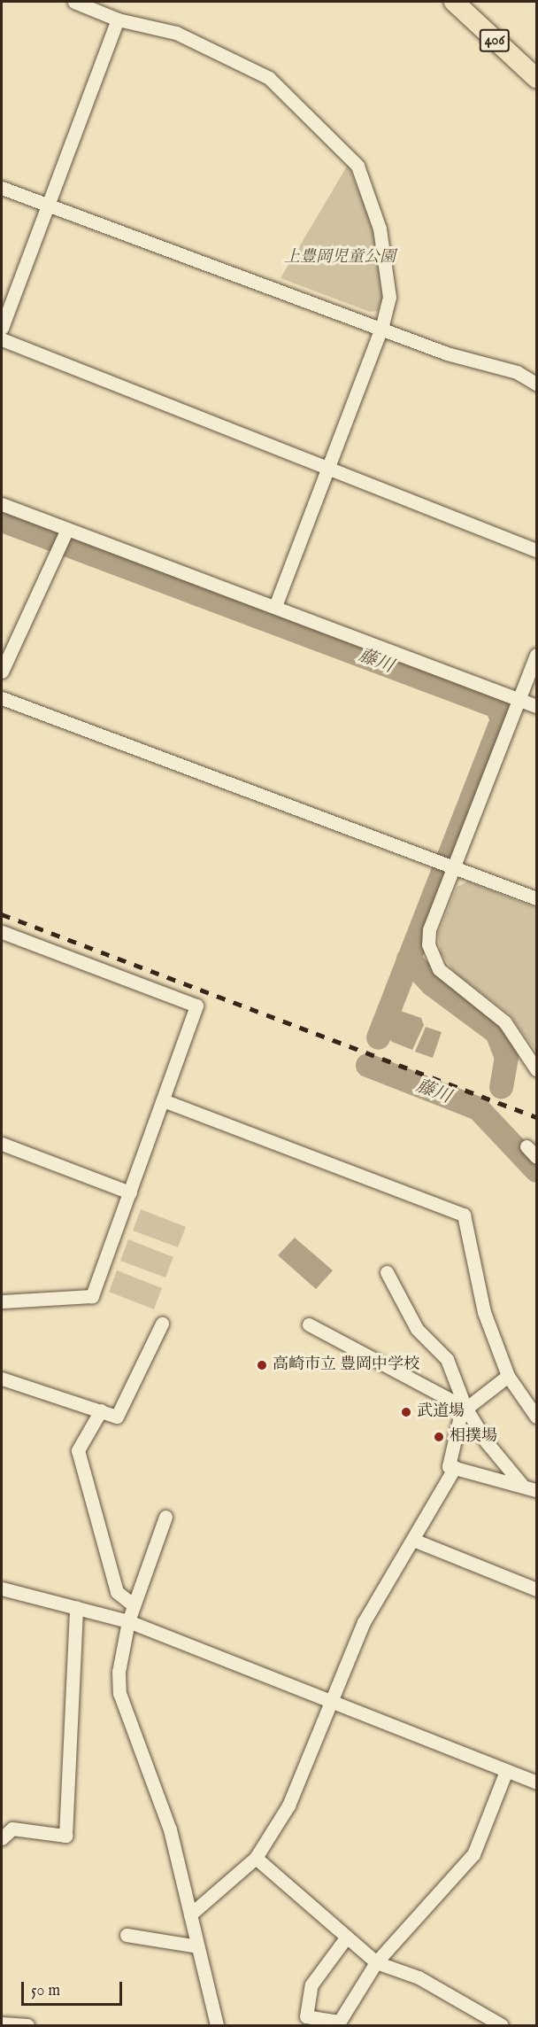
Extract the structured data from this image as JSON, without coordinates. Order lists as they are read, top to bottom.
{
  "streets": {
    "highway": ["406"]
  },
  "water": ["藤川"],
  "parks": ["上豊岡児童公園"],
  "places": ["高崎市立 豊岡中学校", "武道場", "相撲場"],
  "scale_bar": "50 m"
}
